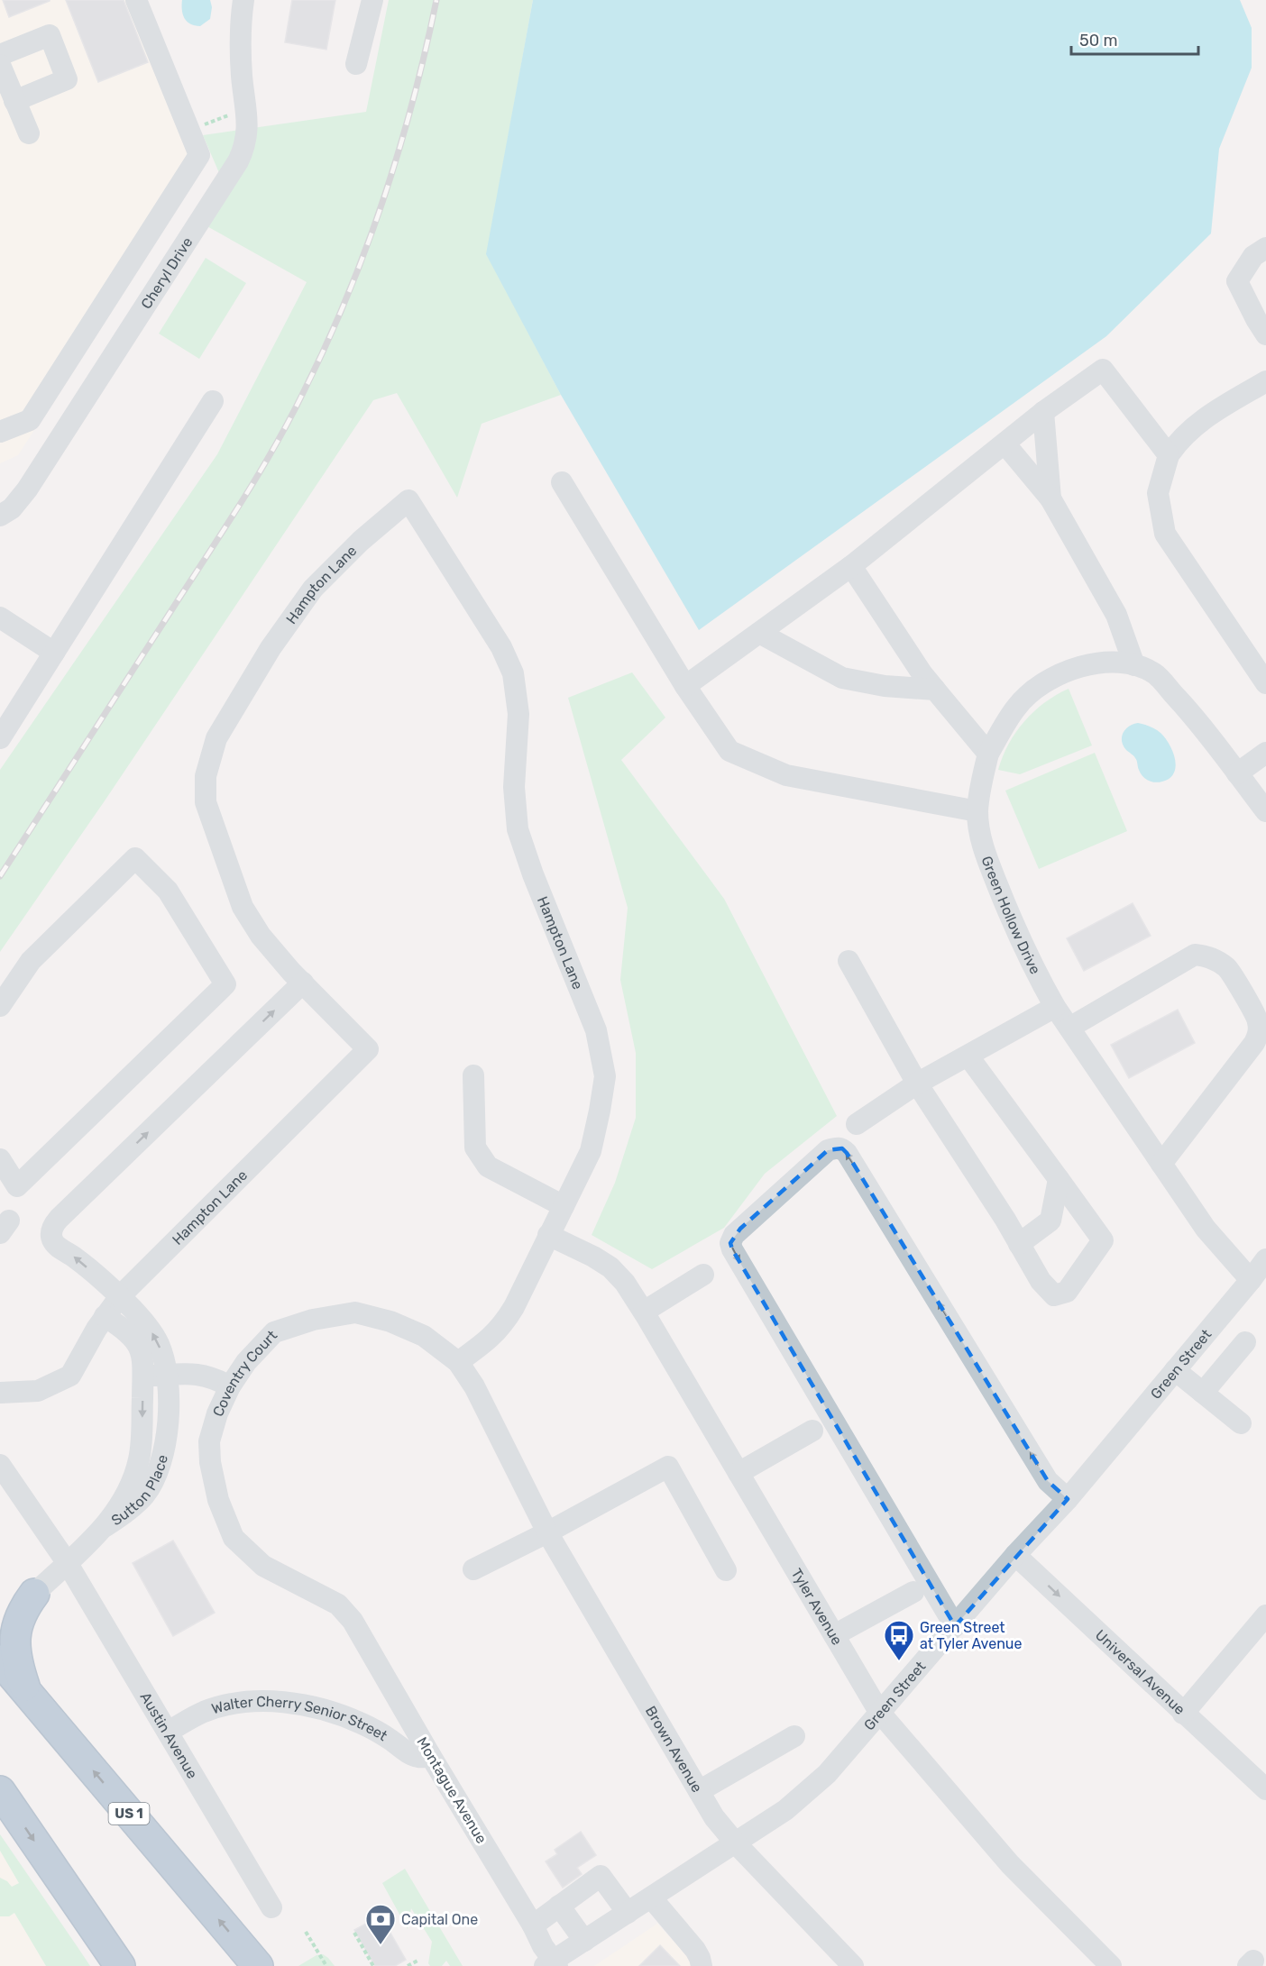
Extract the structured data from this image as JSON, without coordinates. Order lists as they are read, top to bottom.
{
  "streets": {
    "highway": ["US 1"],
    "street": [
      "Cheryl Drive",
      "Hampton Lane",
      "Green Hollow Drive",
      "Green Street",
      "Coventry Court",
      "Sutton Place",
      "Tyler Avenue",
      "Universal Avenue",
      "Walter Cherry Senior Street",
      "Austin Avenue",
      "Brown Avenue",
      "Montague Avenue"
    ]
  },
  "crossings": [
    ["Hampton Lane", "Coventry Court"],
    ["Hampton Lane", "Sutton Place"],
    ["Hampton Lane", "Tyler Avenue"],
    ["Green Hollow Drive", "Green Street"],
    ["Green Street", "Tyler Avenue"],
    ["Green Street", "Universal Avenue"],
    ["Green Street", "Brown Avenue"],
    ["Green Street", "Montague Avenue"],
    ["Coventry Court", "Brown Avenue"],
    ["Coventry Court", "Montague Avenue"],
    ["Sutton Place", "Austin Avenue"],
    ["Walter Cherry Senior Street", "Austin Avenue"],
    ["Walter Cherry Senior Street", "Montague Avenue"]
  ],
  "one_way": ["Universal Avenue"],
  "places": {
    "bus stop": ["Green Street at Tyler Avenue"],
    "bank": ["Capital One"]
  },
  "scale_bar": "50 m"
}
